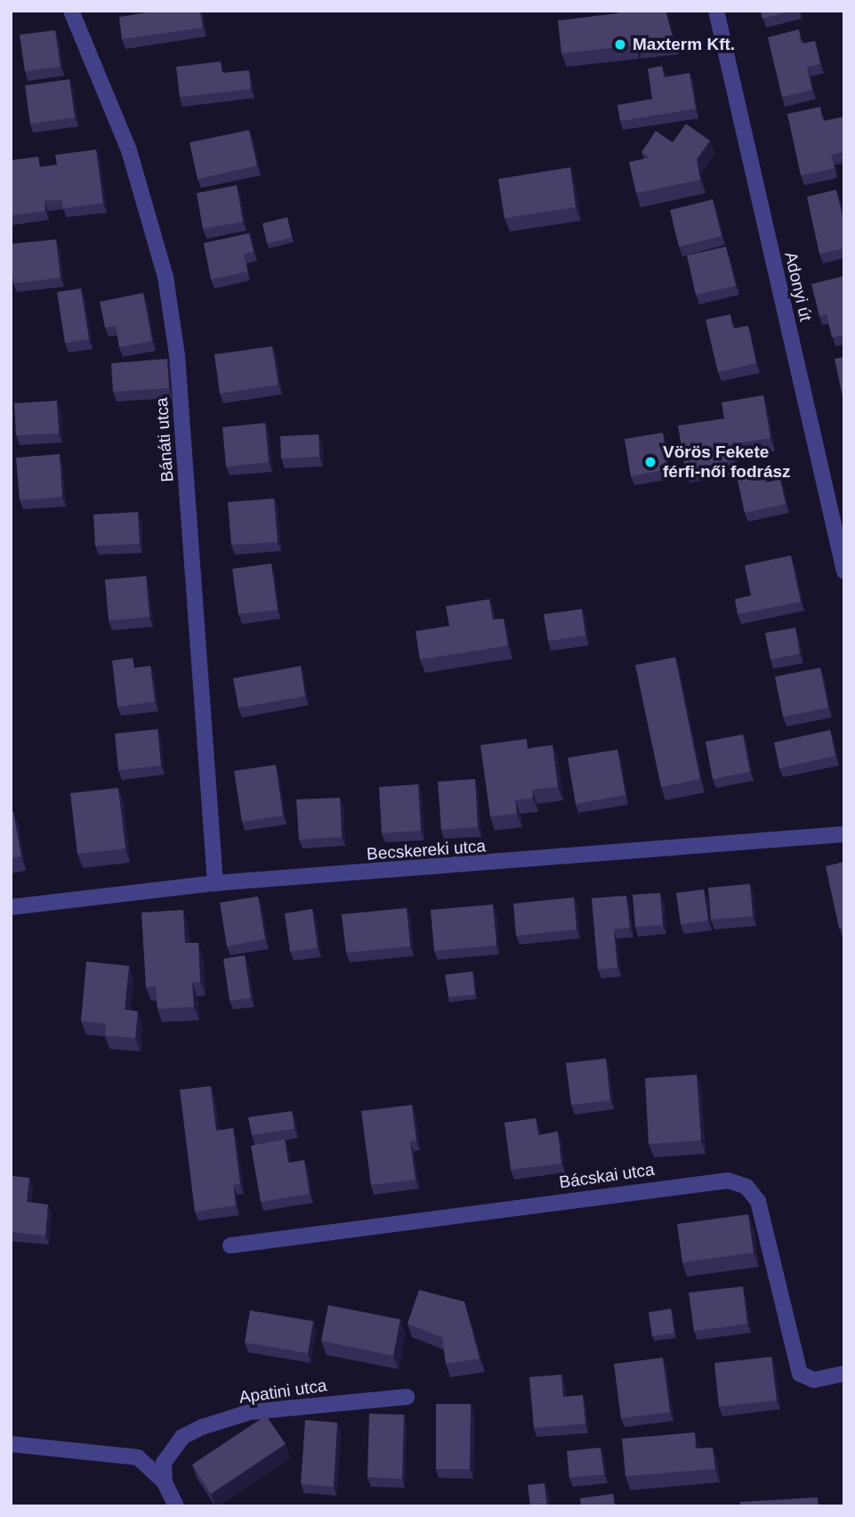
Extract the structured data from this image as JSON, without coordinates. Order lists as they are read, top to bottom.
{
  "streets": {
    "street": [
      "Adonyi út",
      "Bánáti utca",
      "Becskereki utca",
      "Bácskai utca",
      "Apatini utca"
    ]
  },
  "crossings": [
    ["Bánáti utca", "Becskereki utca"]
  ],
  "places": ["Maxterm Kft.", "Vörös Fekete férfi-női fodrász"]
}
